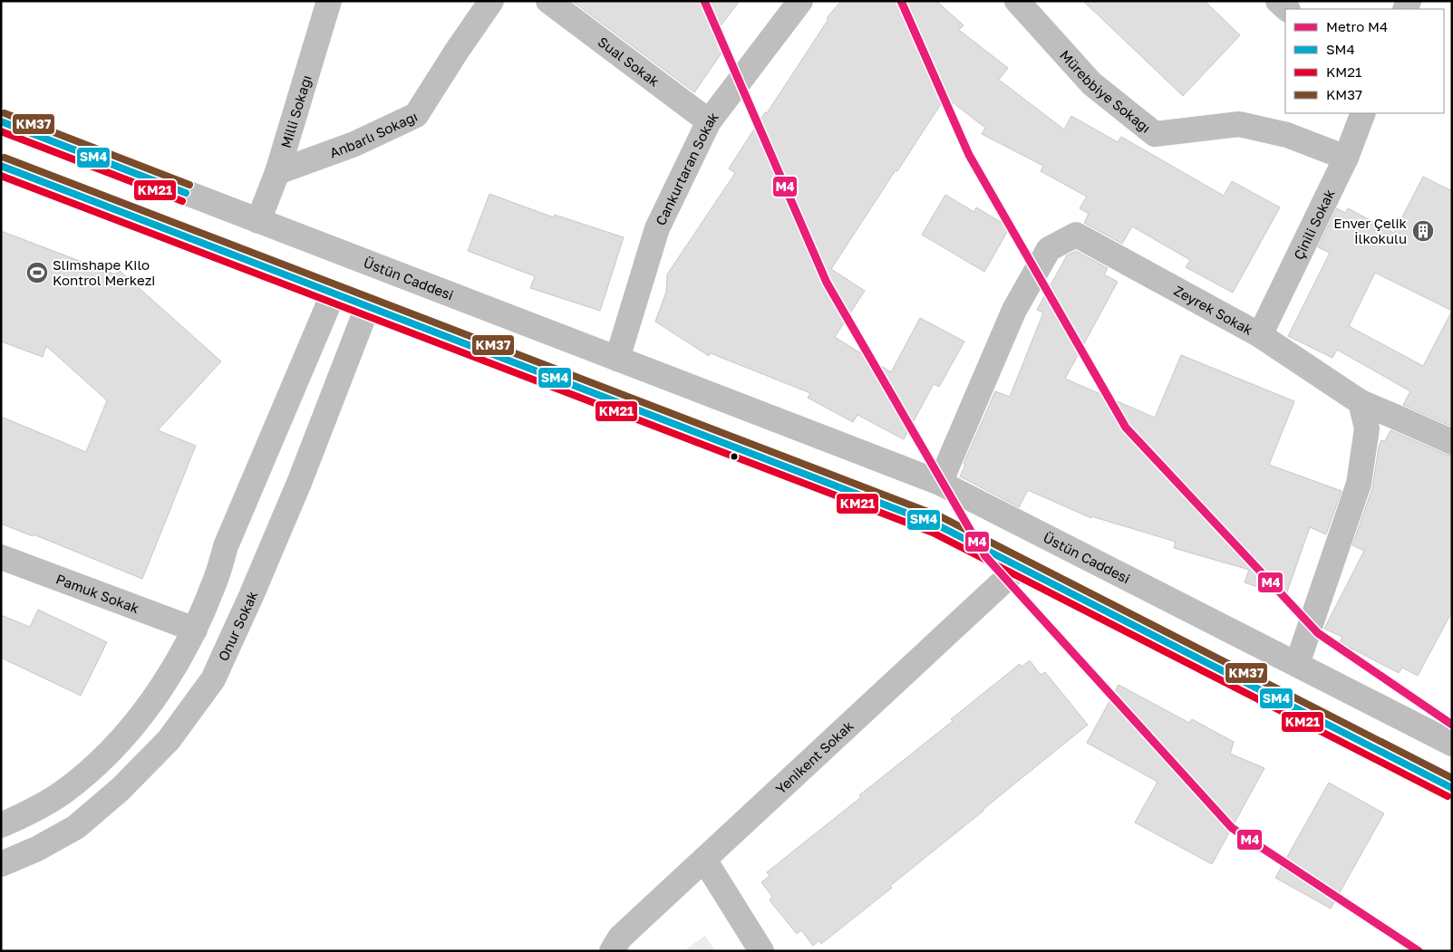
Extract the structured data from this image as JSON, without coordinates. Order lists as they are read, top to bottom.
{
  "streets": {
    "street": [
      "Sual Sokak",
      "Mürebbiye Sokağı",
      "Milli Sokağı",
      "Anbarlı Sokağı",
      "Cankurtaran Sokak",
      "Çinili Sokak",
      "Üstün Caddesi",
      "Zeyrek Sokak",
      "Pamuk Sokak",
      "Onur Sokak",
      "Yenikent Sokak"
    ]
  },
  "crossings": [
    ["Sual Sokak", "Cankurtaran Sokak"],
    ["Mürebbiye Sokağı", "Çinili Sokak"],
    ["Milli Sokağı", "Anbarlı Sokağı"],
    ["Milli Sokağı", "Üstün Caddesi"],
    ["Cankurtaran Sokak", "Üstün Caddesi"],
    ["Çinili Sokak", "Zeyrek Sokak"],
    ["Üstün Caddesi", "Zeyrek Sokak"]
  ],
  "places": {
    "building": ["Enver Çelik İlkokulu"],
    "sports": ["Slimshape Kilo Kontrol Merkezi"]
  },
  "lines": [
    "metro line M4",
    "transit line KM37",
    "transit line SM4",
    "transit line KM21"
  ],
  "legend": [
    "Metro M4",
    "SM4",
    "KM21",
    "KM37"
  ]
}
